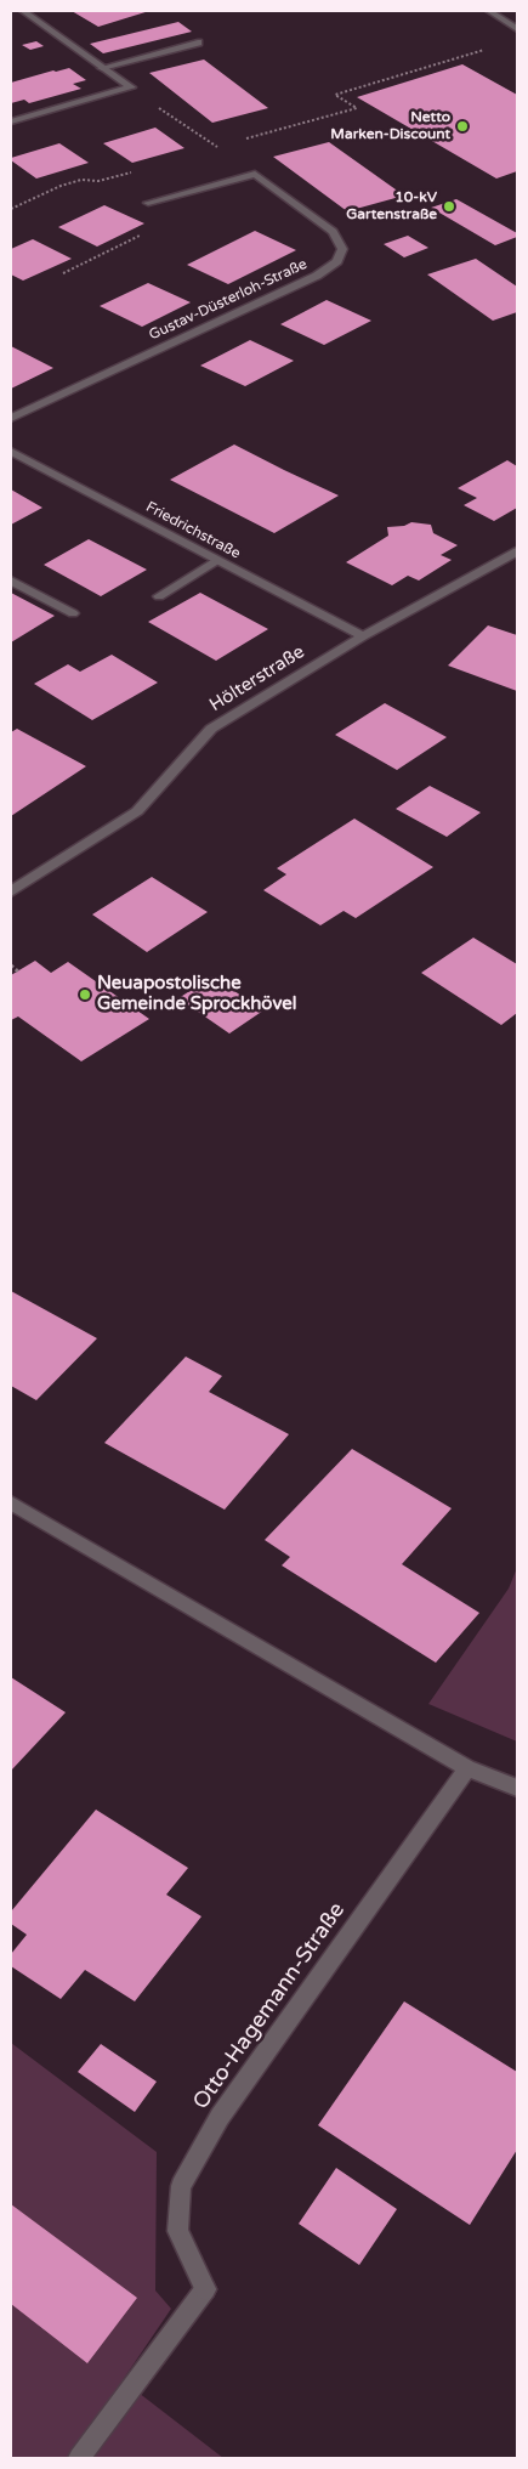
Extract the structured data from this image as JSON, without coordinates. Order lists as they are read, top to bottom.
{
  "streets": {
    "street": [
      "Gustav-Düsterloh-Straße",
      "Friedrichstraße",
      "Hölterstraße",
      "Otto-Hagemann-Straße"
    ]
  },
  "crossings": [
    ["Friedrichstraße", "Hölterstraße"]
  ],
  "places": ["Netto Marken-Discount", "10-kV Gartenstraße", "Neuapostolische Gemeinde Sprockhövel"]
}
